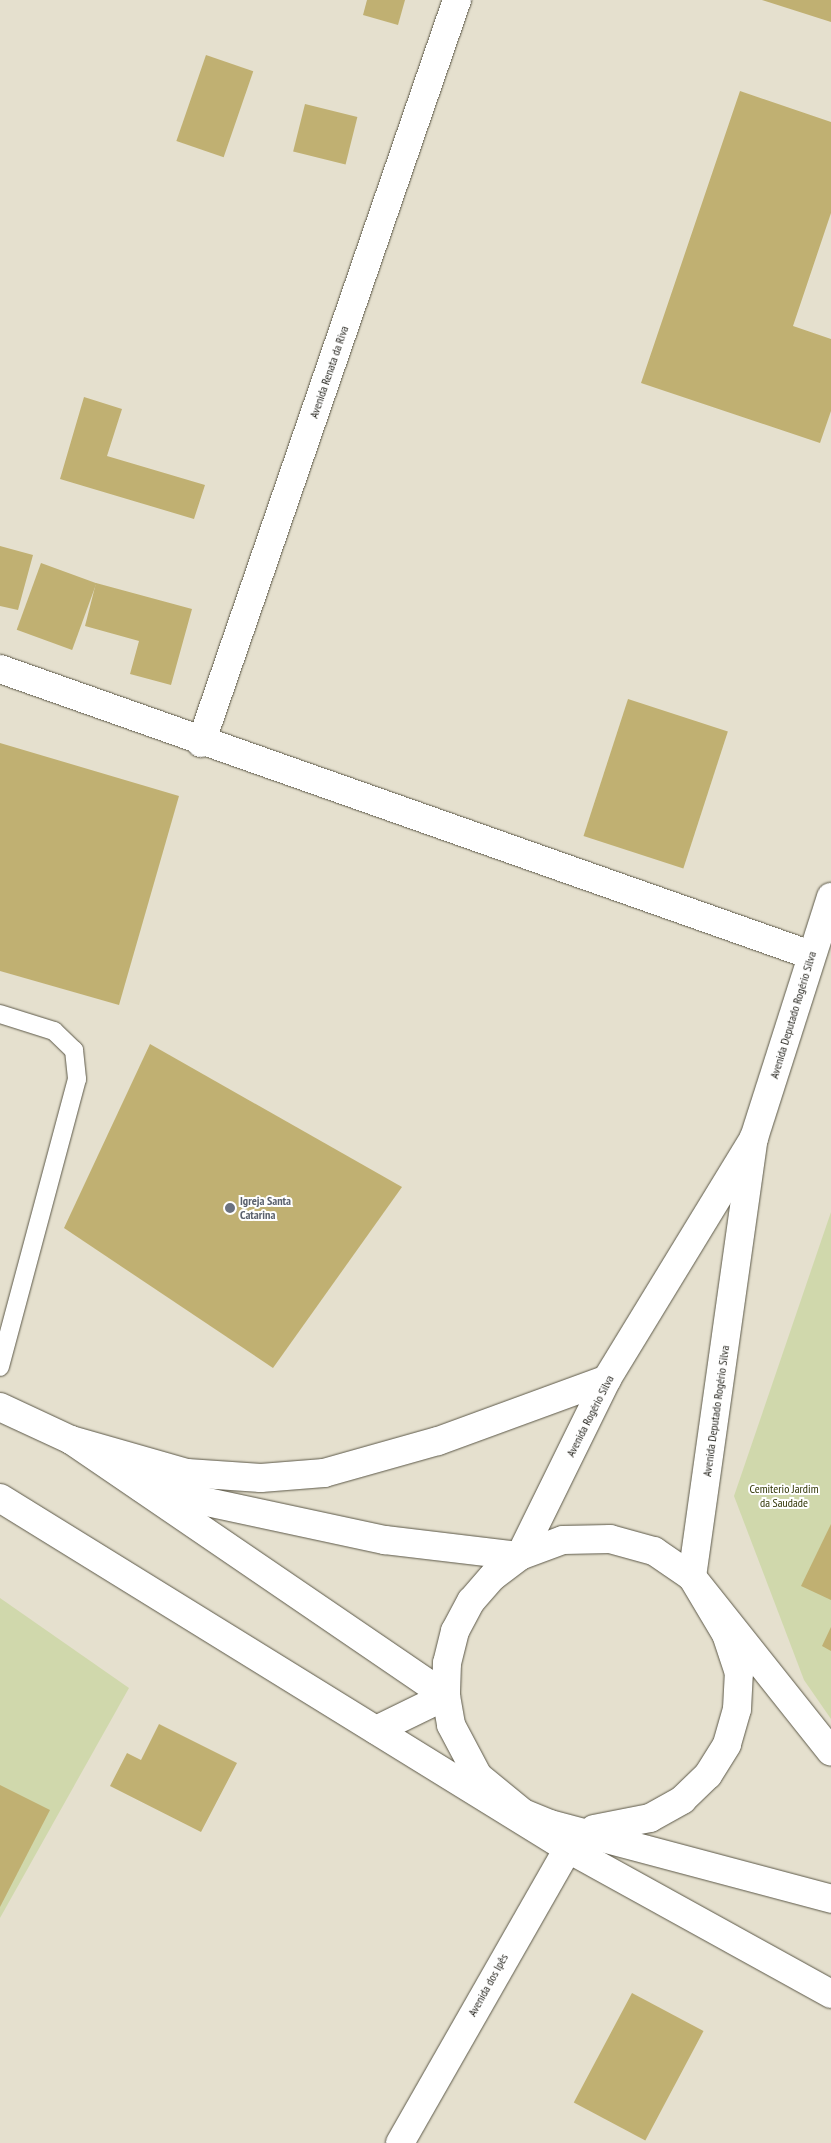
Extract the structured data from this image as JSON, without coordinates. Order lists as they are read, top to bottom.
{
  "streets": {
    "street": [
      "Avenida Renata da Riva",
      "Avenida Deputado Rogério Silva",
      "Avenida Rogério Silva",
      "Avenida dos Ipês"
    ]
  },
  "crossings": [
    ["Avenida Deputado Rogério Silva", "Avenida Rogério Silva"],
    ["Avenida Rogério Silva", "Avenida dos Ipês"]
  ],
  "parks": ["Cemiterio Jardim da Saudade"],
  "places": ["Igreja Santa Catarina"]
}
